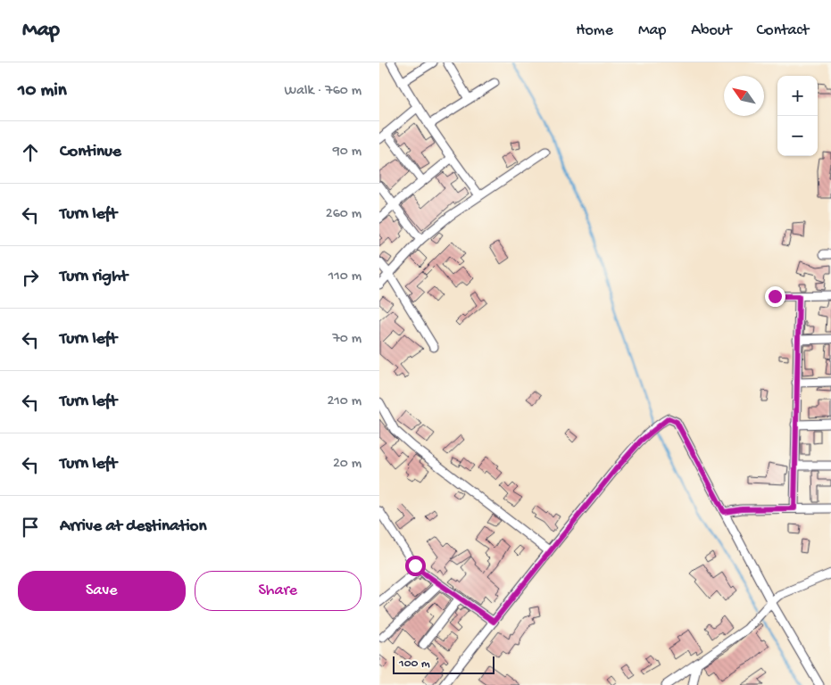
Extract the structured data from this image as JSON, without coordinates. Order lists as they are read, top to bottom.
{
  "scale_bar": "100 m",
  "north": "top left",
  "page": {
    "header": "Map",
    "nav": [
      "Home",
      "Map",
      "About",
      "Contact"
    ],
    "heading": ["10 min", "Walk · 760 m"],
    "map_buttons": ["+", "−"],
    "list": [
      ["Continue", "90 m"],
      ["Turn left", "260 m"],
      ["Turn right", "110 m"],
      ["Turn left", "70 m"],
      ["Turn left", "210 m"],
      ["Turn left", "20 m"],
      "Arrive at destination"
    ],
    "buttons": ["Save", "Share"],
    "scale": "100 m"
  }
}
